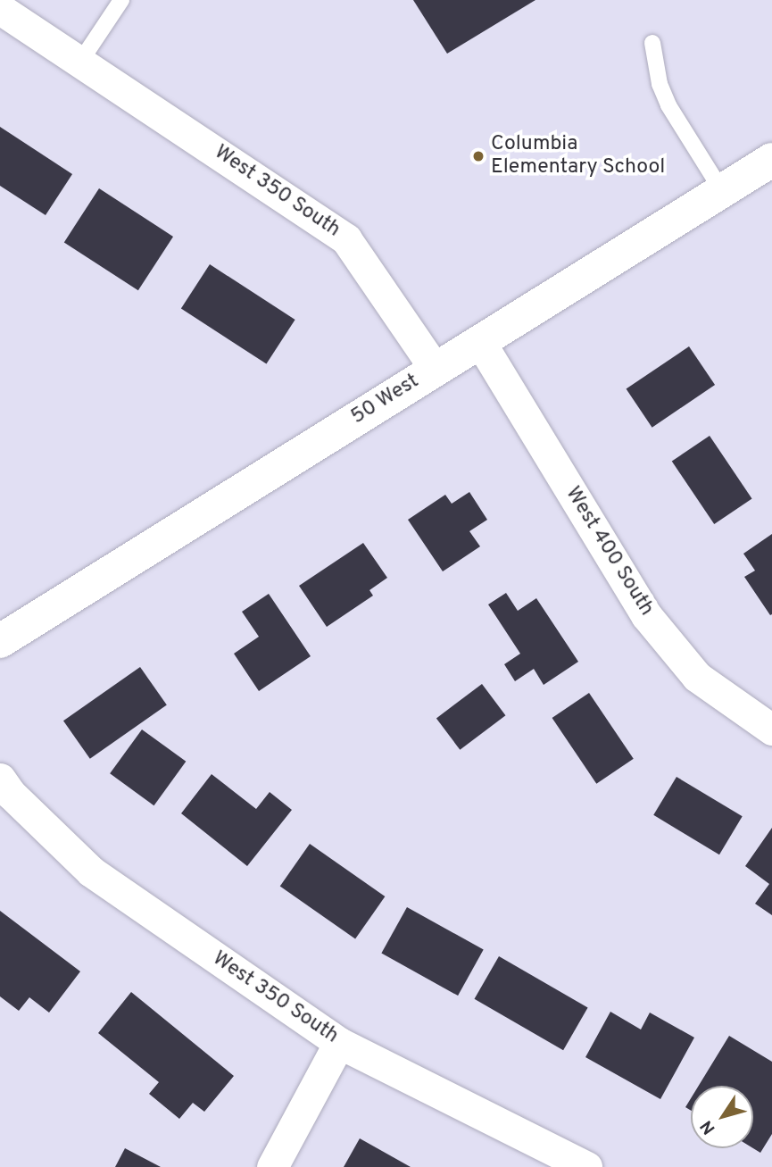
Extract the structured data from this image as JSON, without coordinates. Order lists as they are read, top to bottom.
{
  "streets": {
    "street": ["West 350 South", "50 West", "West 400 South"]
  },
  "crossings": [
    ["West 350 South", "50 West"],
    ["50 West", "West 400 South"]
  ],
  "places": ["Columbia Elementary School"],
  "north": "bottom left"
}
